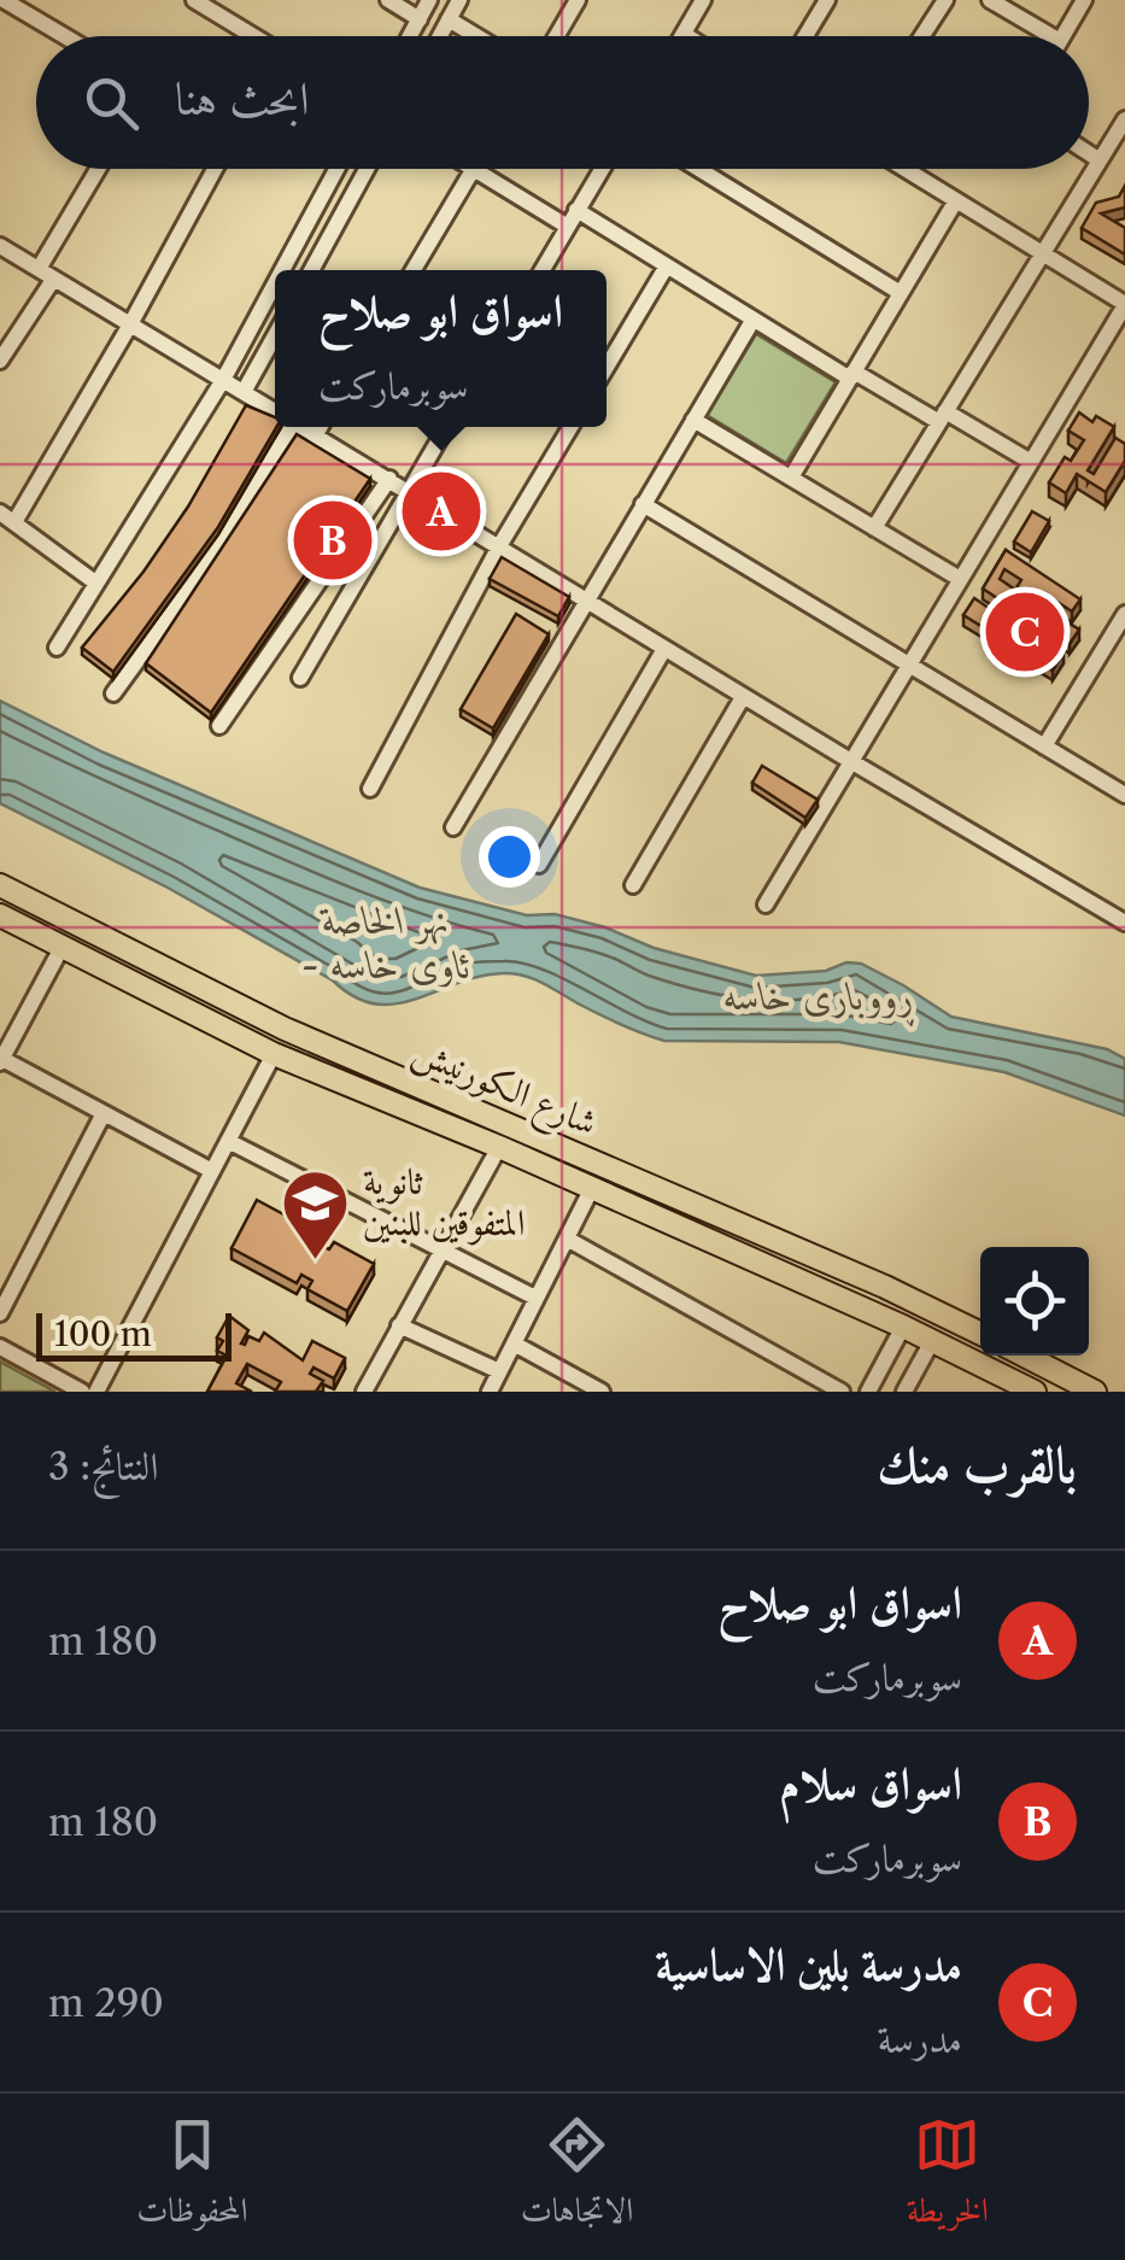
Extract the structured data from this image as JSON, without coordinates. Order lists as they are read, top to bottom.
{
  "streets": {
    "main road": ["شارع الكورنيش"]
  },
  "water": ["نهر الخاصة - ئاوی خاسە", "ڕووباری خاسە"],
  "places": {
    "school or university": ["ثانوية المتفوقين للبنين"]
  },
  "scale_bar": "100 m",
  "page": {
    "search": "ابحث هنا",
    "popup": ["اسواق ابو صلاح", "سوبرماركت"],
    "pins": ["A", "B", "C"],
    "scale": "100 m",
    "heading": ["بالقرب منك", "النتائج: 3"],
    "list": [
      {
        "mark": "A",
        "name": "اسواق ابو صلاح",
        "note": "سوبرماركت",
        "value": "180 m"
      },
      {
        "mark": "B",
        "name": "اسواق سلام",
        "note": "سوبرماركت",
        "value": "180 m"
      },
      {
        "mark": "C",
        "name": "مدرسة بلين الاساسية",
        "note": "مدرسة",
        "value": "290 m"
      }
    ],
    "nav": ["الخريطة", "الاتجاهات", "المحفوظات"]
  }
}
